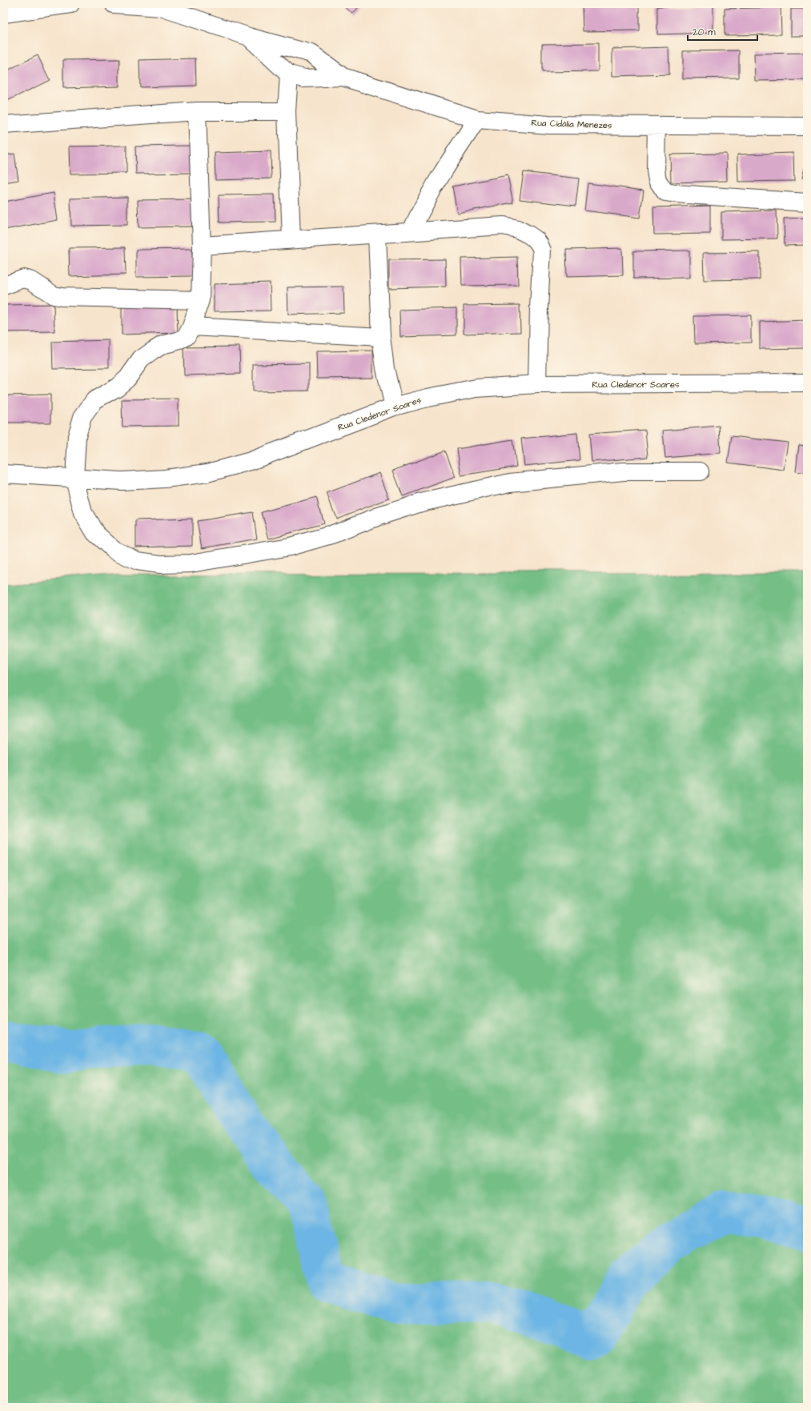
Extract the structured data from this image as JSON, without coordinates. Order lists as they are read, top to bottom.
{
  "streets": {
    "street": ["Rua Cidália Menezes", "Rua Cledenor Soares"]
  },
  "scale_bar": "20 m"
}
